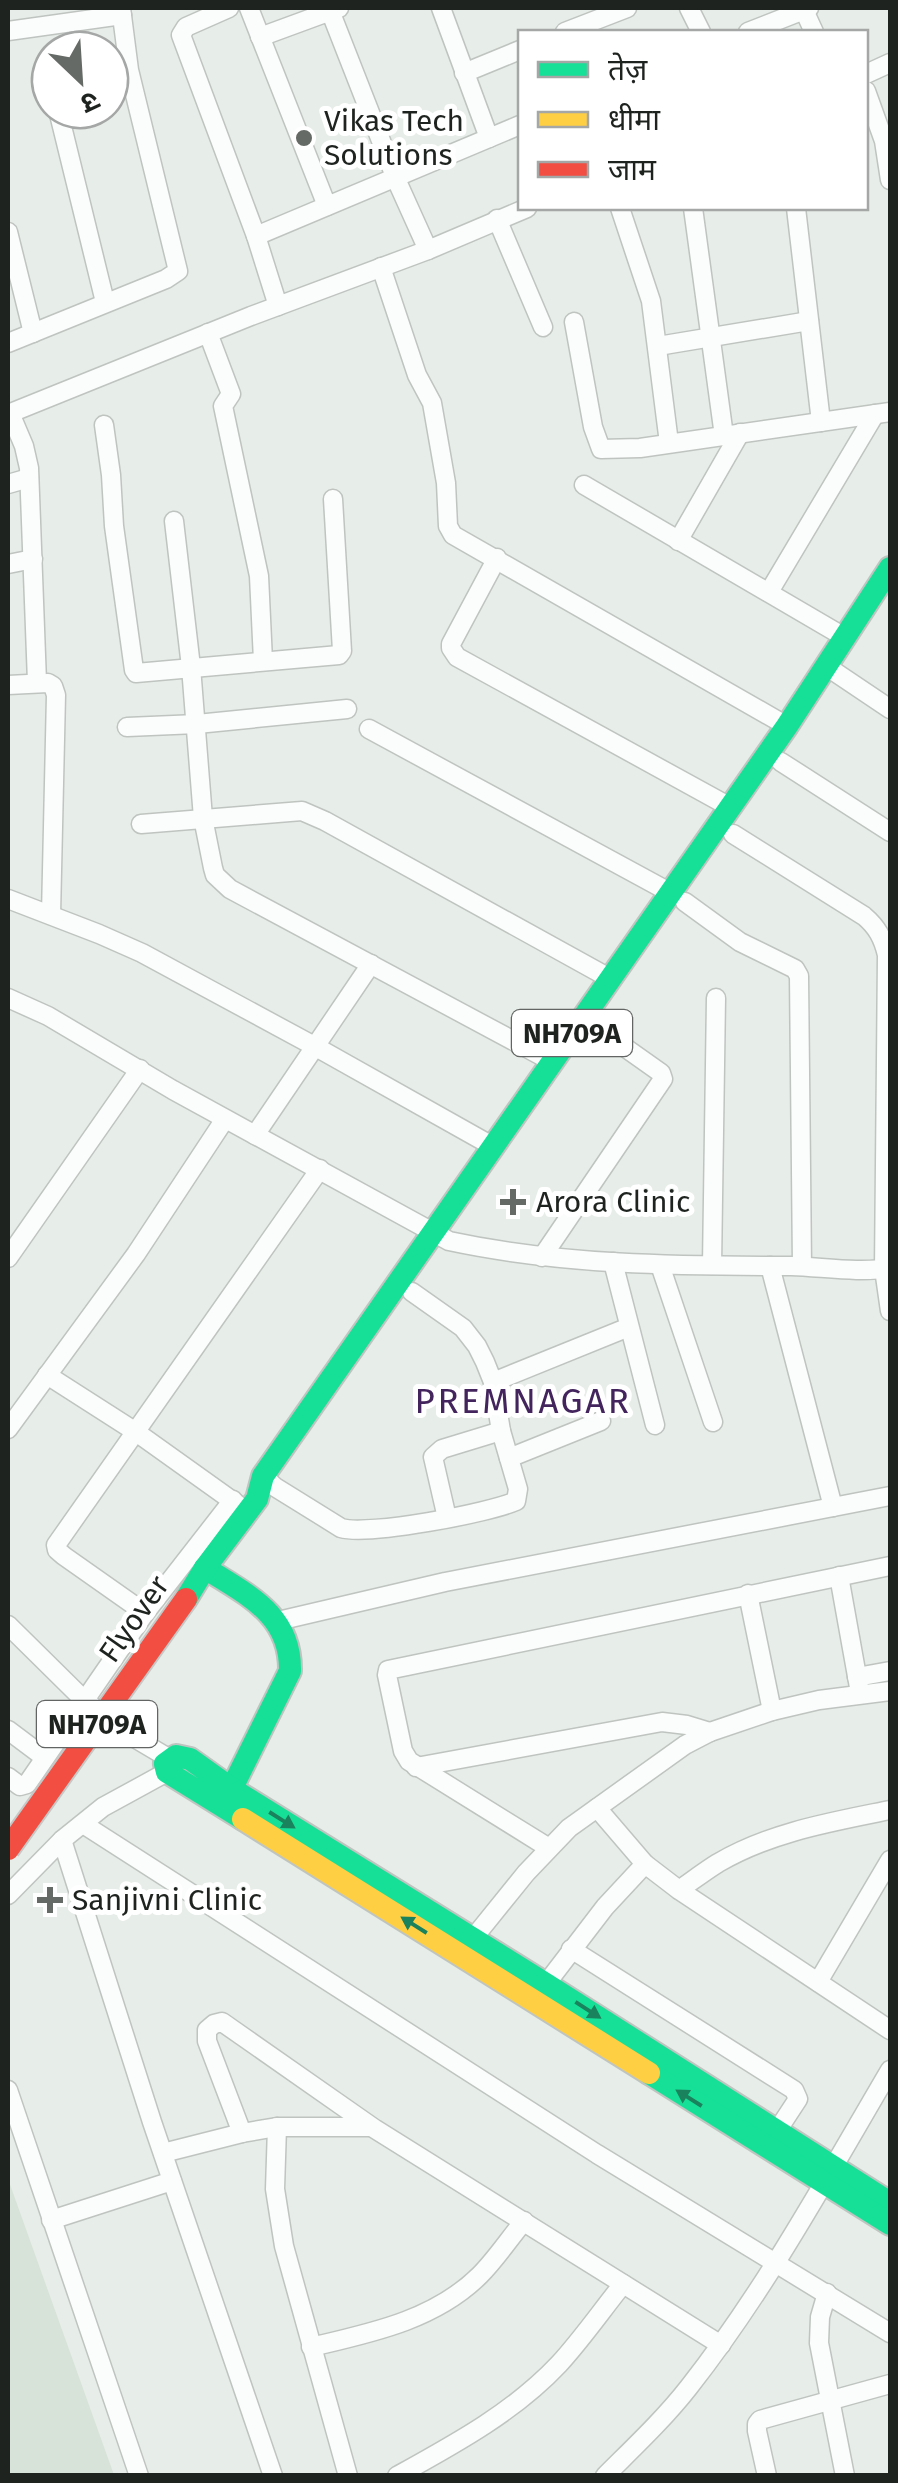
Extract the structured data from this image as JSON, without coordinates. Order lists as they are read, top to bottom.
{
  "streets": {
    "main road": ["NH709A", "Flyover"]
  },
  "crossings": [
    ["NH709A", "Flyover"]
  ],
  "districts": ["PREMNAGAR"],
  "places": {
    "other": ["Vikas Tech Solutions"],
    "health": ["Arora Clinic", "Sanjivni Clinic"]
  },
  "legend": ["तेज़", "धीमा", "जाम"],
  "north": "bottom right"
}
